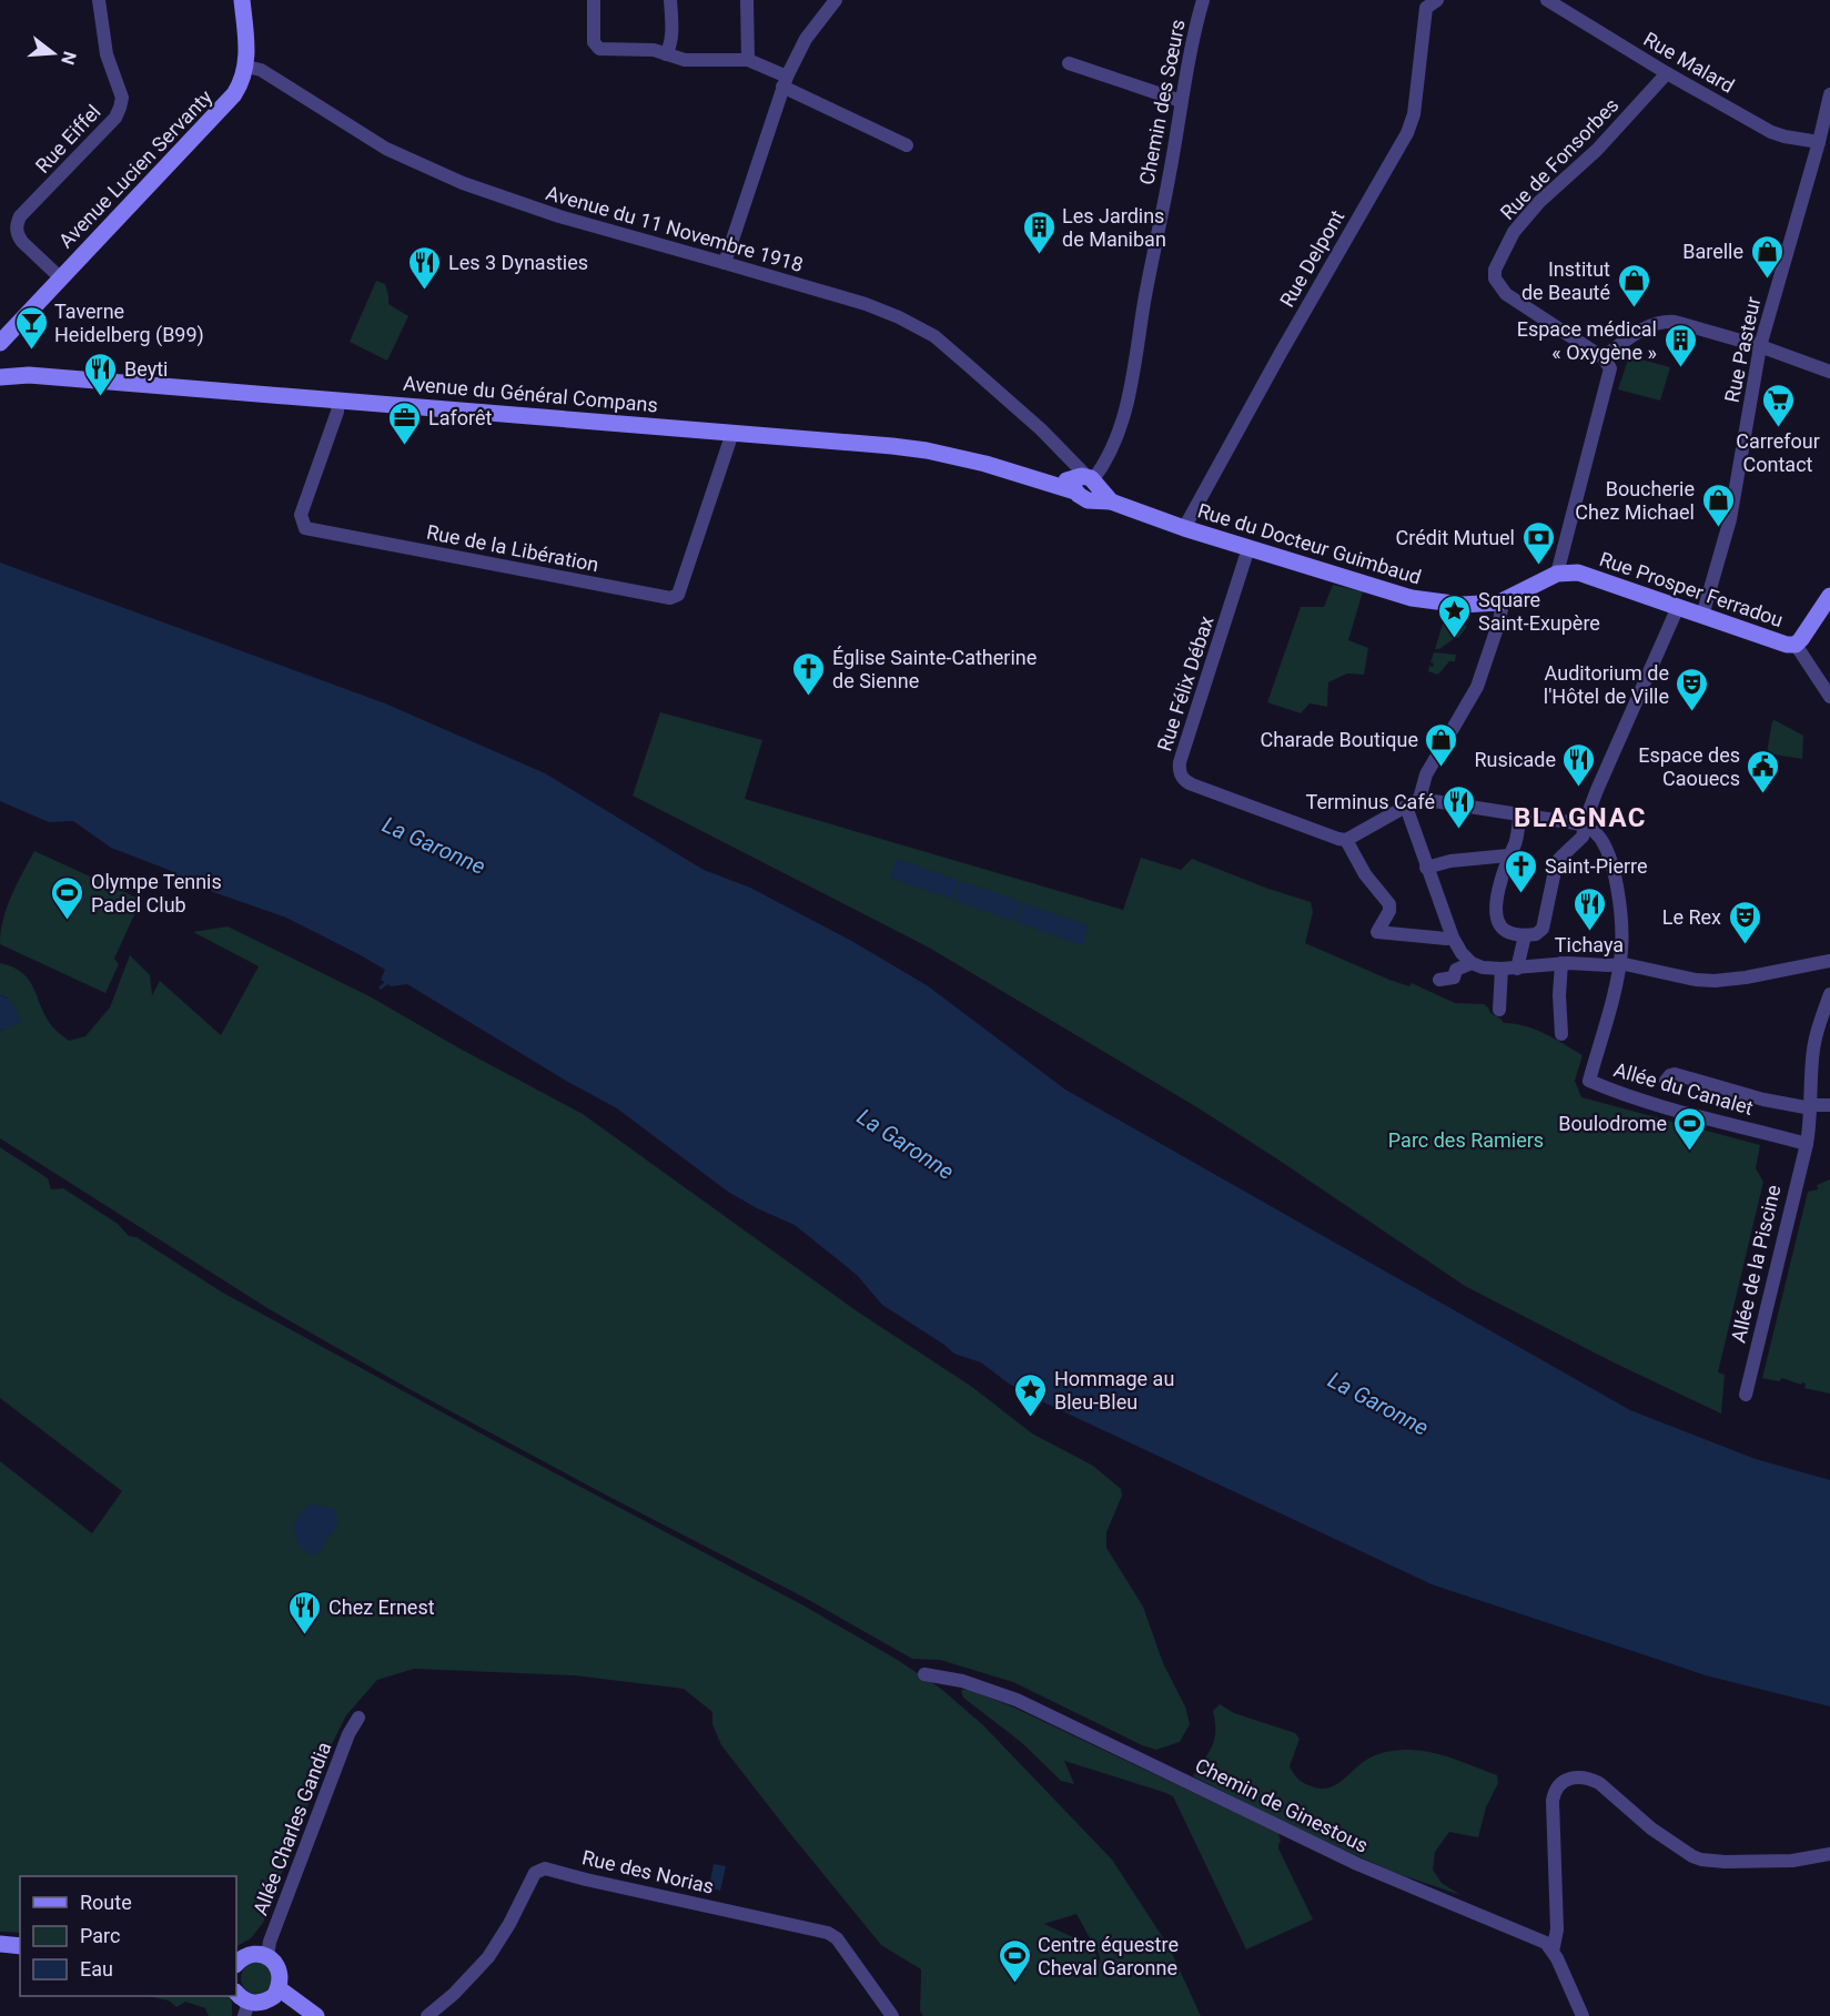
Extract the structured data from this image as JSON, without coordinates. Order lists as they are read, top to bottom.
{
  "streets": {
    "main road": [
      "Avenue Lucien Servanty",
      "Avenue du Général Compans",
      "Rue du Docteur Guimbaud",
      "Rue Prosper Ferradou"
    ],
    "street": [
      "Rue Malard",
      "Chemin des Sœurs",
      "Rue Eiffel",
      "Rue de Fonsorbes",
      "Avenue du 11 Novembre 1918",
      "Rue Delpont",
      "Rue Pasteur",
      "Rue de la Libération",
      "Rue Félix Débax",
      "Allée du Canalet",
      "Allée de la Piscine",
      "Chemin de Ginestous",
      "Allée Charles Gandia",
      "Rue des Norias"
    ]
  },
  "crossings": [
    ["Rue Malard", "Rue de Fonsorbes"],
    ["Rue Malard", "Rue Pasteur"],
    ["Chemin des Sœurs", "Avenue du 11 Novembre 1918"],
    ["Chemin des Sœurs", "Avenue du Général Compans"],
    ["Chemin des Sœurs", "Rue du Docteur Guimbaud"],
    ["Rue Eiffel", "Avenue Lucien Servanty"],
    ["Avenue Lucien Servanty", "Avenue du 11 Novembre 1918"],
    ["Avenue du 11 Novembre 1918", "Avenue du Général Compans"],
    ["Avenue du 11 Novembre 1918", "Rue du Docteur Guimbaud"],
    ["Rue Delpont", "Rue du Docteur Guimbaud"],
    ["Rue Pasteur", "Rue Prosper Ferradou"],
    ["Avenue du Général Compans", "Rue du Docteur Guimbaud"],
    ["Avenue du Général Compans", "Rue de la Libération"],
    ["Rue du Docteur Guimbaud", "Rue Félix Débax"],
    ["Allée du Canalet", "Allée de la Piscine"]
  ],
  "districts": ["BLAGNAC"],
  "water": ["La Garonne"],
  "parks": ["Parc des Ramiers"],
  "places": {
    "building": ["Les Jardins de Maniban", "Espace médical « Oxygène »"],
    "shop": [
      "Barelle",
      "Institut de Beauté",
      "Boucherie Chez Michael",
      "Charade Boutique"
    ],
    "restaurant": [
      "Les 3 Dynasties",
      "Beyti",
      "Rusicade",
      "Terminus Café",
      "Tichaya",
      "Chez Ernest"
    ],
    "bar": ["Taverne Heidelberg (B99)"],
    "supermarket": ["Carrefour Contact"],
    "office": ["Laforêt"],
    "bank": ["Crédit Mutuel"],
    "place": ["Square Saint-Exupère", "Hommage au Bleu-Bleu"],
    "church": ["Église Sainte-Catherine de Sienne", "Saint-Pierre"],
    "theatre": ["Auditorium de l'Hôtel de Ville", "Le Rex"],
    "public building": ["Espace des Caouecs"],
    "sports": ["Olympe Tennis Padel Club", "Boulodrome", "Centre équestre Cheval Garonne"]
  },
  "legend": ["Route", "Parc", "Eau"],
  "north": "right"
}
